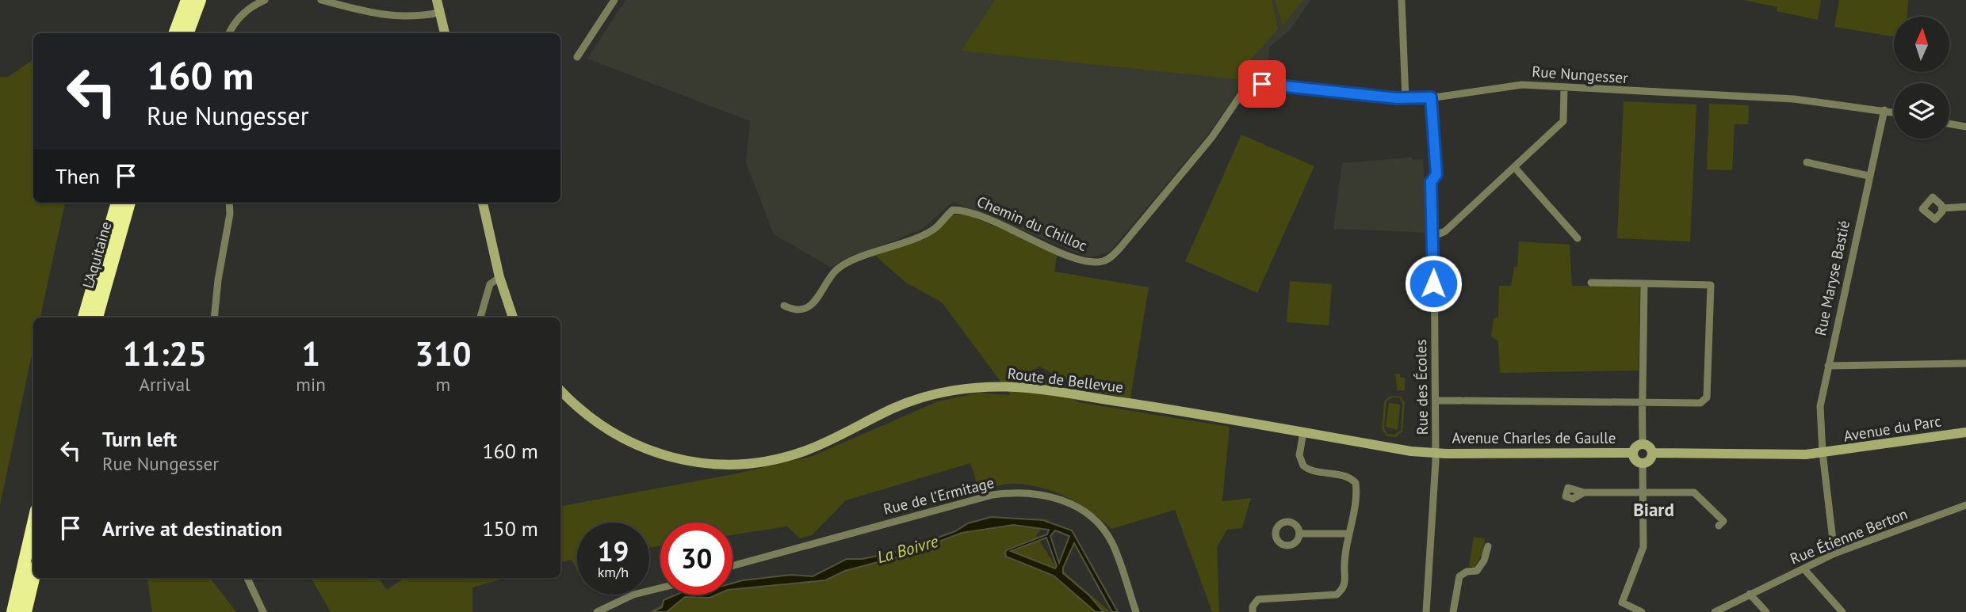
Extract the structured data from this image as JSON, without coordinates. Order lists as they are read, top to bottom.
{
  "streets": {
    "highway": ["L'Aquitaine"],
    "street": [
      "Rue Nungesser",
      "Chemin du Chilloc",
      "Rue Maryse Bastié",
      "Route de Bellevue",
      "Rue des Écoles",
      "Avenue du Parc",
      "Avenue Charles de Gaulle",
      "Rue de l’Ermitage",
      "Rue Étienne Berton"
    ]
  },
  "crossings": [
    ["Rue Nungesser", "Chemin du Chilloc"],
    ["Rue Nungesser", "Rue Maryse Bastié"],
    ["Rue Nungesser", "Rue des Écoles"],
    ["Rue Maryse Bastié", "Avenue du Parc"],
    ["Rue Maryse Bastié", "Rue Étienne Berton"],
    ["Route de Bellevue", "Rue des Écoles"],
    ["Route de Bellevue", "Avenue Charles de Gaulle"],
    ["Rue des Écoles", "Avenue Charles de Gaulle"]
  ],
  "districts": ["Biard"],
  "water": ["La Boivre"],
  "north": "top",
  "page": {
    "turn": ["160 m", "Rue Nungesser"],
    "then": "Then",
    "eta": [
      "11:25",
      "Arrival",
      "1",
      "min",
      "310",
      "m"
    ],
    "list": [
      {
        "name": "Turn left",
        "note": "Rue Nungesser",
        "value": "160 m"
      },
      {
        "name": "Arrive at destination",
        "value": "150 m"
      }
    ],
    "speed": "19 km/h",
    "limit": "30"
  }
}
